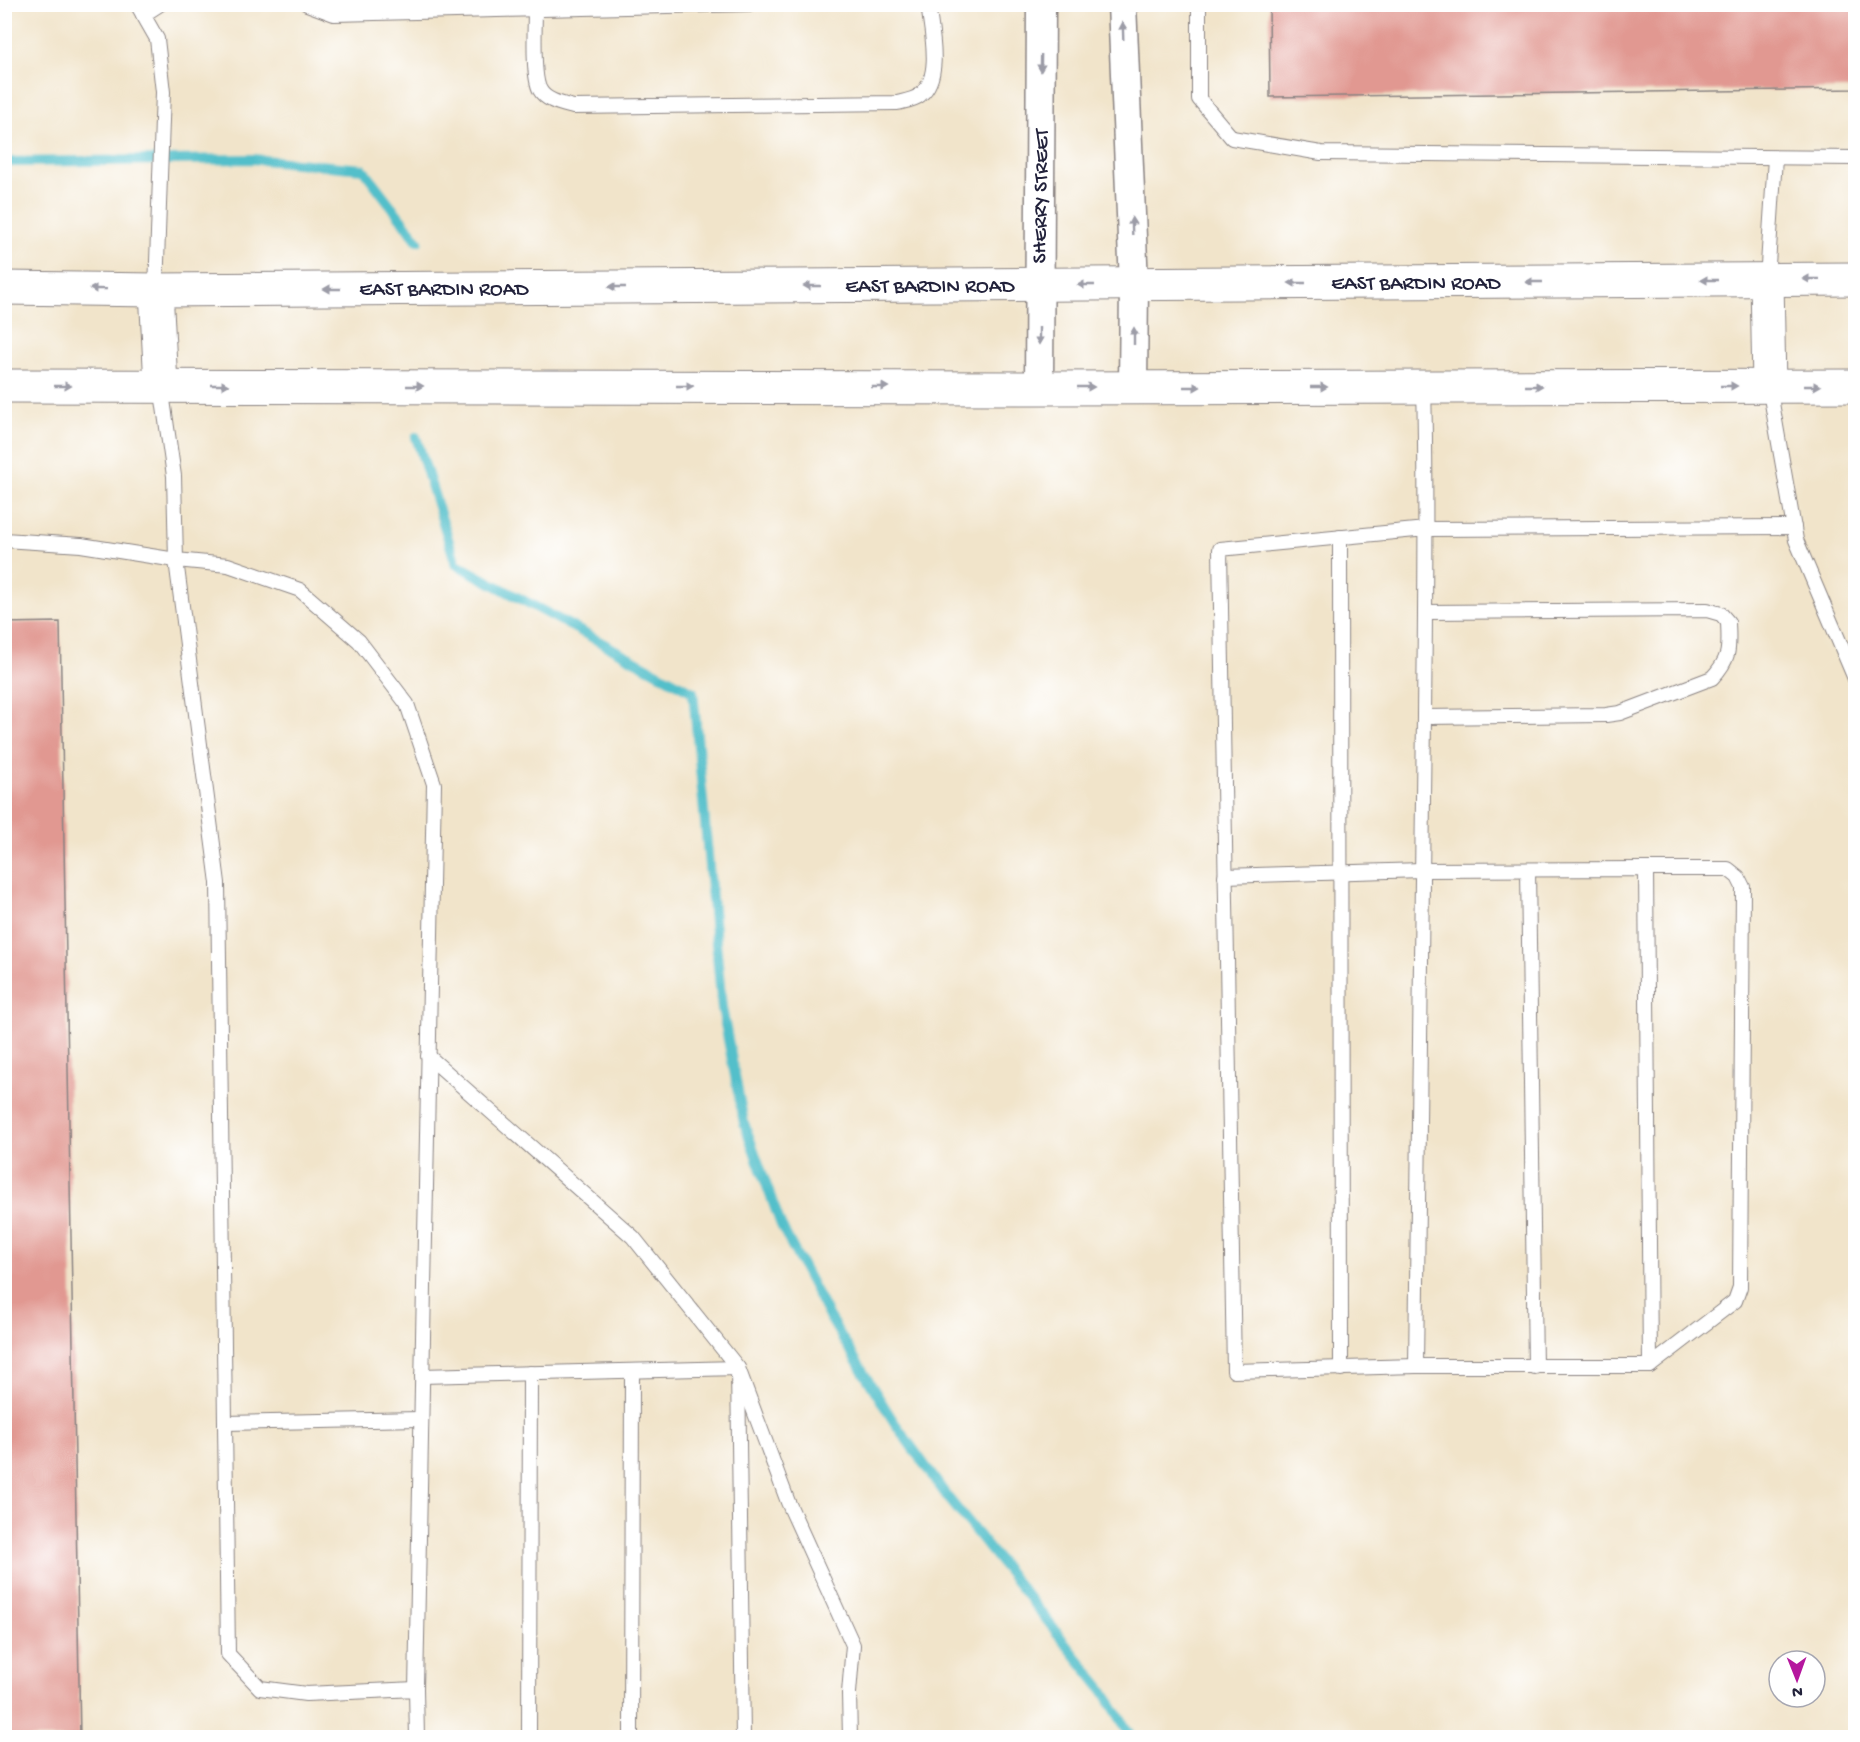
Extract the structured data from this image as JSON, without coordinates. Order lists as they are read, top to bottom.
{
  "streets": {
    "street": ["SHERRY STREET", "EAST BARDIN ROAD"]
  },
  "crossings": [
    ["SHERRY STREET", "EAST BARDIN ROAD"]
  ],
  "north": "bottom"
}
